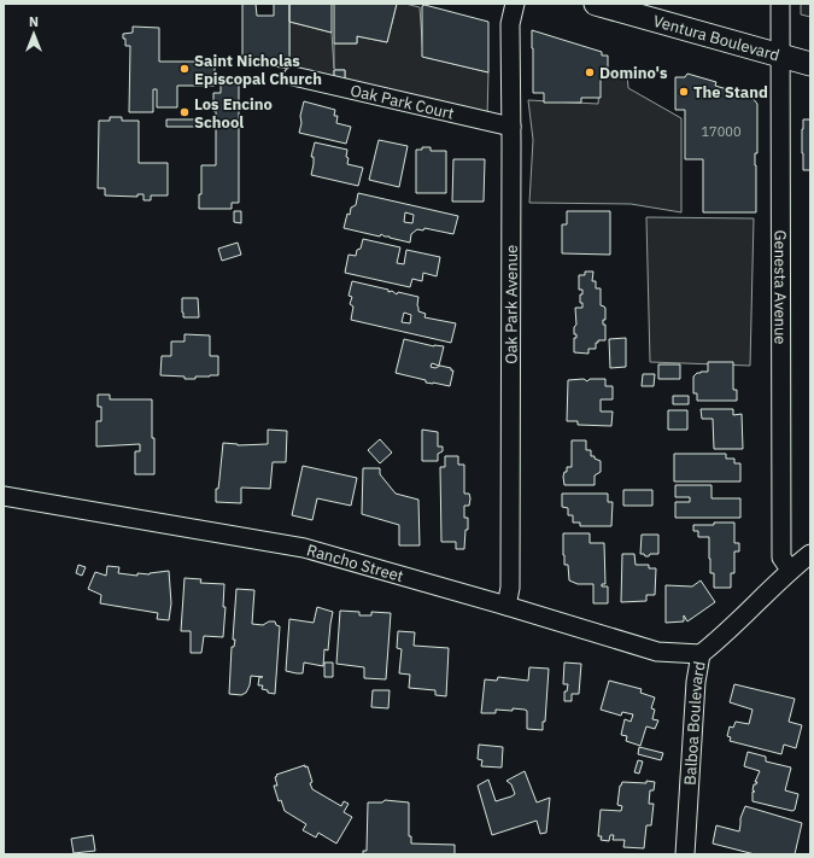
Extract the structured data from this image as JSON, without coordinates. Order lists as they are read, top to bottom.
{
  "streets": {
    "main road": ["Ventura Boulevard"],
    "street": [
      "Oak Park Court",
      "Genesta Avenue",
      "Oak Park Avenue",
      "Rancho Street",
      "Balboa Boulevard"
    ]
  },
  "crossings": [
    ["Ventura Boulevard", "Genesta Avenue"],
    ["Oak Park Court", "Oak Park Avenue"],
    ["Genesta Avenue", "Balboa Boulevard"],
    ["Oak Park Avenue", "Rancho Street"],
    ["Rancho Street", "Balboa Boulevard"]
  ],
  "places": [
    "Saint Nicholas Episcopal Church",
    "Domino's",
    "The Stand",
    "Los Encino School"
  ],
  "house_numbers": ["17000"],
  "north": "top"
}
